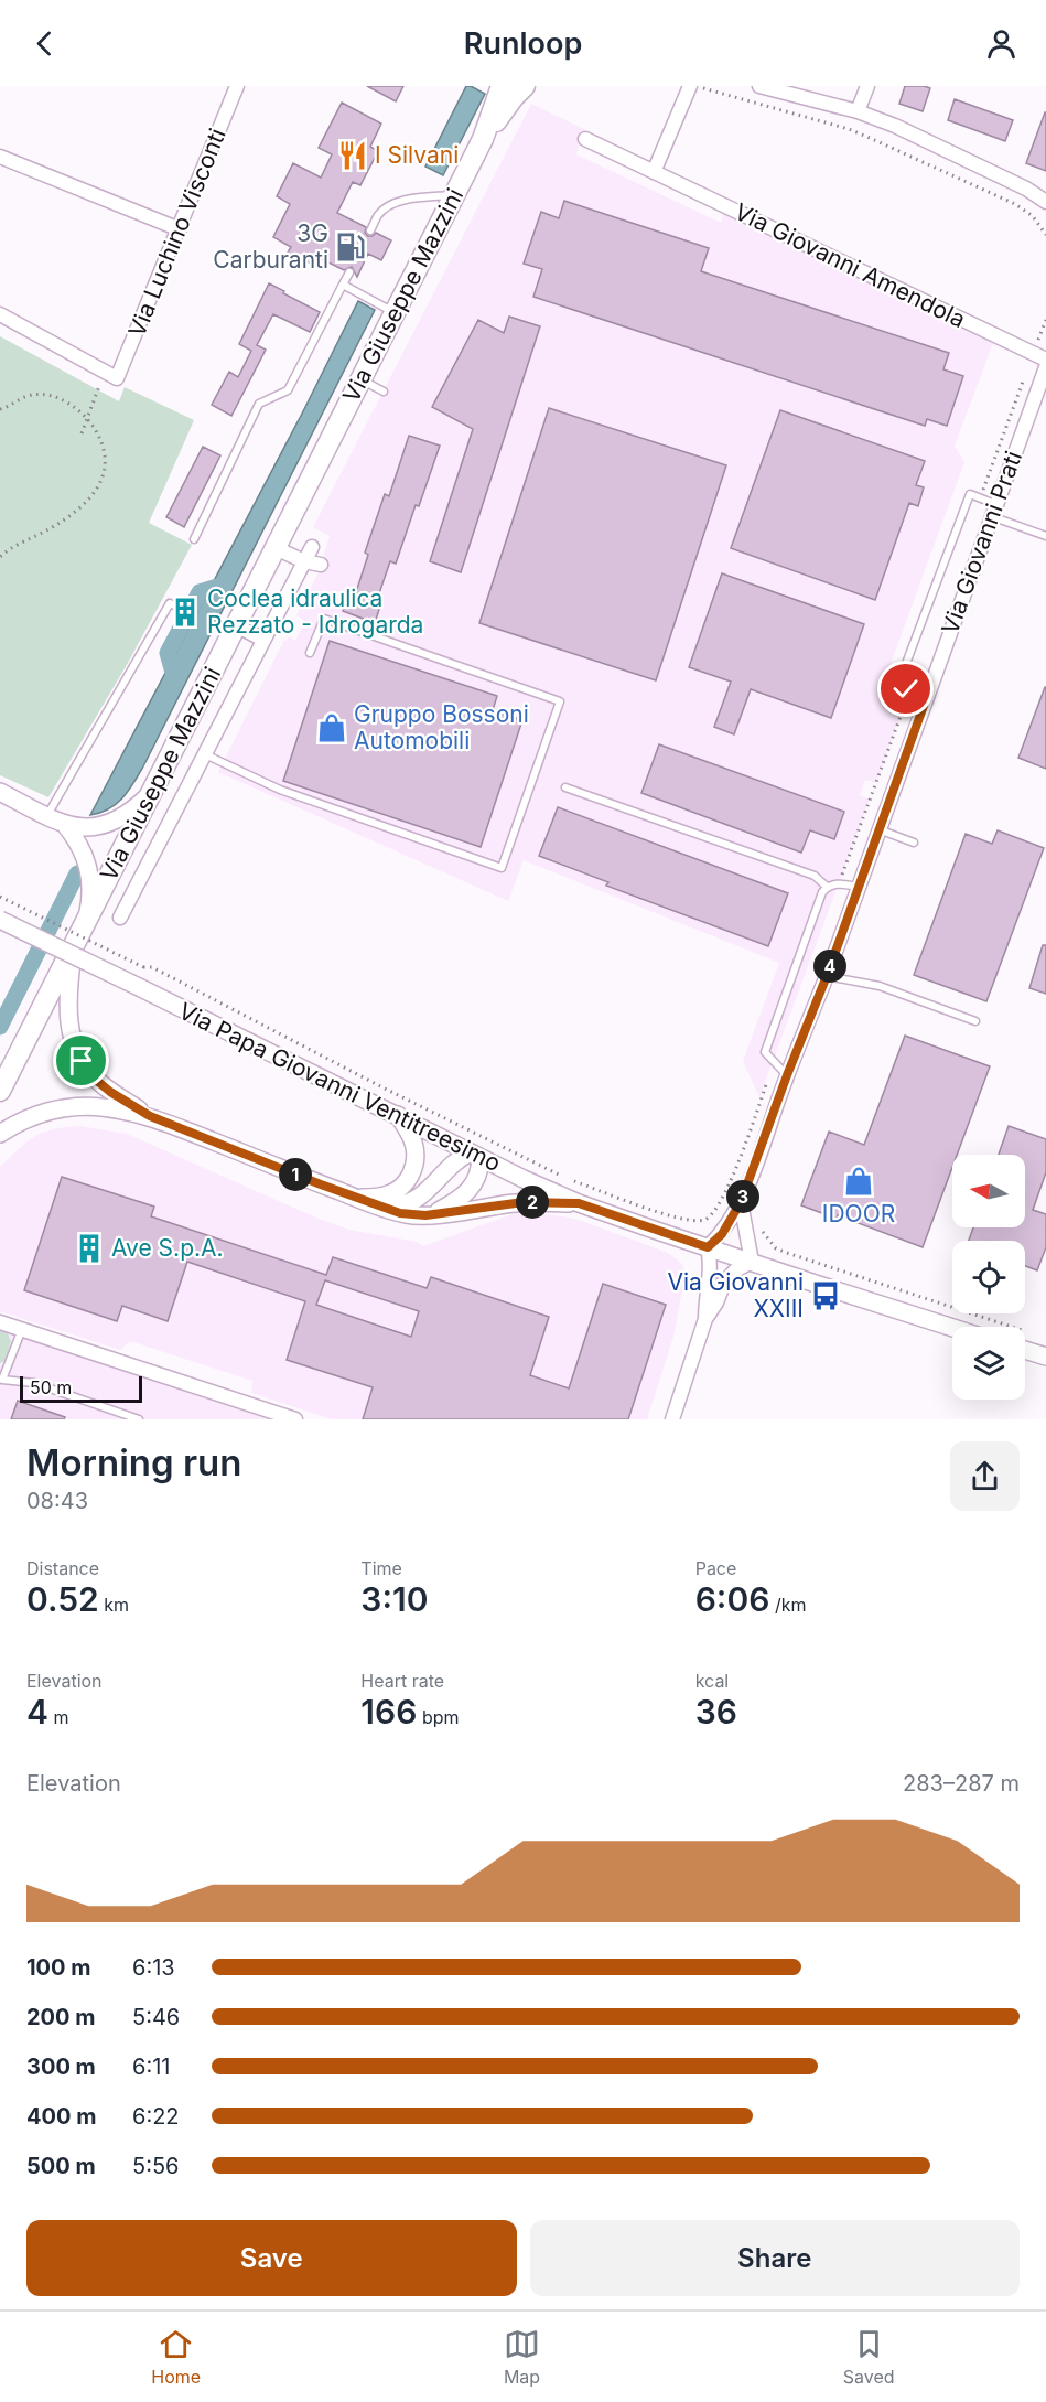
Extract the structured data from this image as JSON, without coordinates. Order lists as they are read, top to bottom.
{
  "streets": {
    "main road": ["Via Giuseppe Mazzini"],
    "street": [
      "Via Luchino Visconti",
      "Via Giovanni Amendola",
      "Via Giovanni Prati",
      "Via Papa Giovanni Ventitreesimo"
    ]
  },
  "crossings": [
    ["Via Giovanni Prati", "Via Papa Giovanni Ventitreesimo"]
  ],
  "places": {
    "restaurant": ["I Silvani"],
    "fuel station": ["3G Carburanti"],
    "building": ["Coclea idraulica Rezzato - Idrogarda", "Ave S.p.A."],
    "shop": ["Gruppo Bossoni Automobili", "IDOOR"],
    "bus stop": ["Via Giovanni XXIII"]
  },
  "scale_bar": "50 m",
  "north": "left",
  "page": {
    "header": "Runloop",
    "pins": [
      "4",
      "1",
      "3",
      "2"
    ],
    "scale": "50 m",
    "heading": ["Morning run", "08:43"],
    "stats": [
      ["Distance", "0.52 km"],
      ["Time", "3:10"],
      ["Pace", "6:06 /km"],
      ["Elevation", "4 m"],
      ["Heart rate", "166 bpm"],
      ["kcal", "36"]
    ],
    "chart": ["Elevation", "283–287 m"],
    "list": [
      {
        "name": "100 m",
        "note": "6:13"
      },
      {
        "name": "200 m",
        "note": "5:46"
      },
      {
        "name": "300 m",
        "note": "6:11"
      },
      {
        "name": "400 m",
        "note": "6:22"
      },
      {
        "name": "500 m",
        "note": "5:56"
      }
    ],
    "buttons": ["Save", "Share"],
    "tabs": ["Home", "Map", "Saved"]
  }
}
